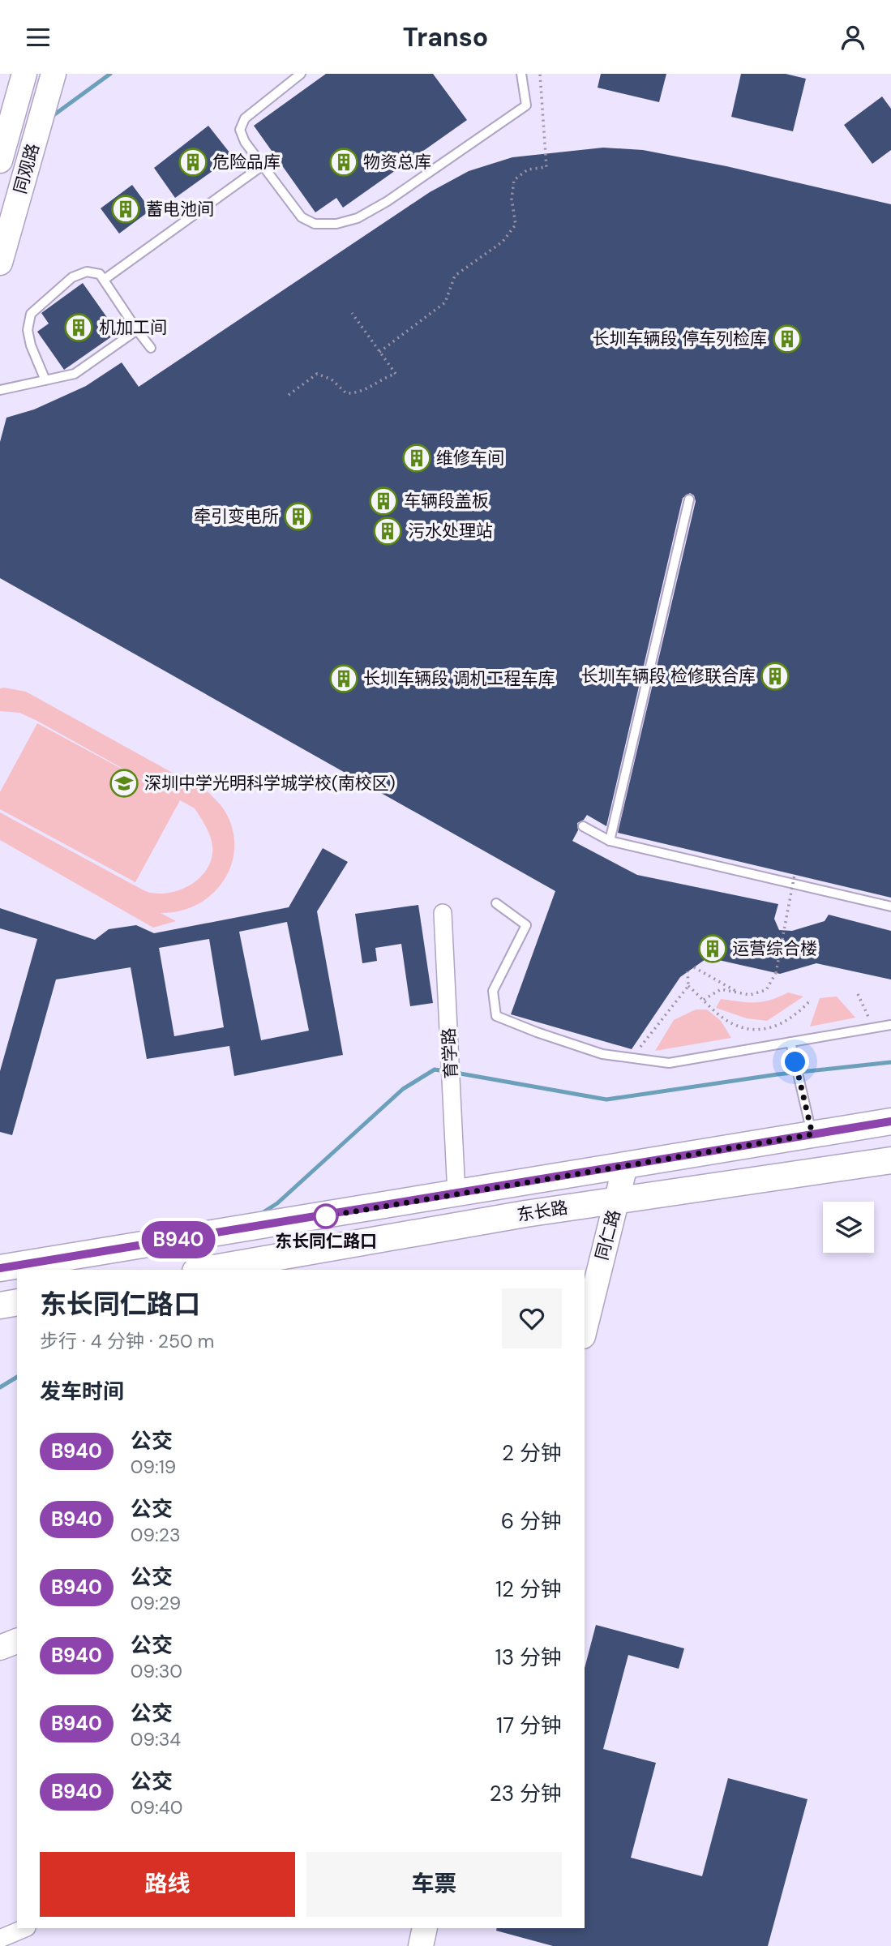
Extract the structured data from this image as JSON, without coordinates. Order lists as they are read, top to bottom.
{
  "streets": {
    "main road": ["东长路"],
    "street": ["同观路", "育学路", "同仁路"]
  },
  "crossings": [
    ["育学路", "东长路"],
    ["东长路", "同仁路"]
  ],
  "places": {
    "building": [
      "危险品库",
      "物资总库",
      "蓄电池间",
      "机加工间",
      "长圳车辆段 停车列检库",
      "维修车间",
      "车辆段盖板",
      "牵引变电所",
      "污水处理站",
      "长圳车辆段 检修联合库",
      "长圳车辆段 调机工程车库",
      "运营综合楼"
    ],
    "school or university": ["深圳中学光明科学城学校(南校区)"],
    "other": ["东长同仁路口"]
  },
  "lines": ["bus line B940"],
  "page": {
    "header": "Transo",
    "on_map": "B940",
    "heading": [
      ["东长同仁路口", "步行 · 4 分钟 · 250 m"],
      "发车时间"
    ],
    "list": [
      {
        "mark": "B940",
        "name": "公交",
        "note": "09:19",
        "value": "2 分钟"
      },
      {
        "mark": "B940",
        "name": "公交",
        "note": "09:23",
        "value": "6 分钟"
      },
      {
        "mark": "B940",
        "name": "公交",
        "note": "09:29",
        "value": "12 分钟"
      },
      {
        "mark": "B940",
        "name": "公交",
        "note": "09:30",
        "value": "13 分钟"
      },
      {
        "mark": "B940",
        "name": "公交",
        "note": "09:34",
        "value": "17 分钟"
      },
      {
        "mark": "B940",
        "name": "公交",
        "note": "09:40",
        "value": "23 分钟"
      }
    ],
    "buttons": ["路线", "车票"]
  }
}
